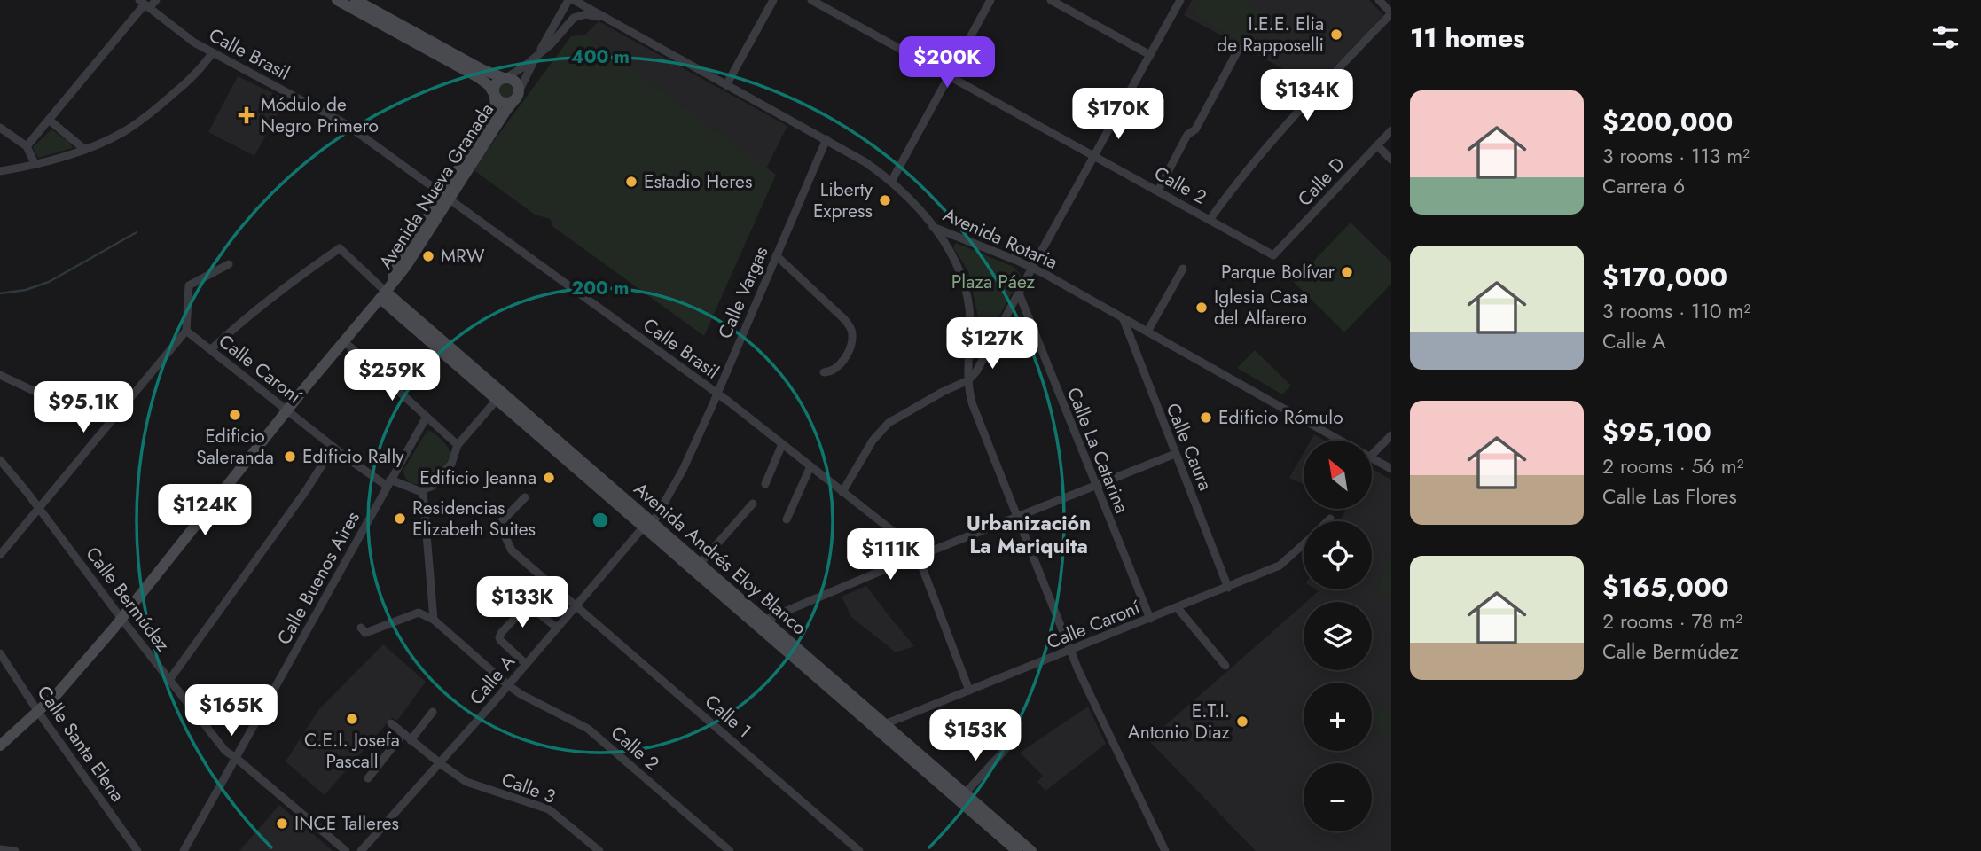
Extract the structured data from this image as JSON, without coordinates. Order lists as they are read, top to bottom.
{
  "streets": {
    "street": [
      "Calle Brasil",
      "Calle D",
      "Calle 2",
      "Avenida Nueva Granada",
      "Avenida Rotaria",
      "Calle Vargas",
      "Calle Caroní",
      "Calle Caura",
      "Calle La Catarina",
      "Avenida Andrés Eloy Blanco",
      "Calle Buenos Aires",
      "Calle Bermúdez",
      "Calle A",
      "Calle 1",
      "Calle Santa Elena",
      "Calle 3"
    ]
  },
  "crossings": [
    ["Calle Brasil", "Avenida Nueva Granada"],
    ["Calle Brasil", "Calle Vargas"],
    ["Calle Brasil", "Calle Caroní"],
    ["Calle D", "Calle 2"],
    ["Calle 2", "Calle A"],
    ["Avenida Nueva Granada", "Calle Caroní"],
    ["Avenida Nueva Granada", "Avenida Andrés Eloy Blanco"],
    ["Avenida Nueva Granada", "Calle Bermúdez"],
    ["Avenida Nueva Granada", "Calle Santa Elena"],
    ["Avenida Rotaria", "Calle Vargas"],
    ["Avenida Rotaria", "Calle Caura"],
    ["Calle Vargas", "Avenida Andrés Eloy Blanco"],
    ["Calle Vargas", "Calle A"],
    ["Calle Caroní", "Calle Caura"],
    ["Calle Caroní", "Calle La Catarina"],
    ["Calle Caroní", "Avenida Andrés Eloy Blanco"],
    ["Calle Caroní", "Calle Buenos Aires"],
    ["Avenida Andrés Eloy Blanco", "Calle A"],
    ["Calle Buenos Aires", "Calle Bermúdez"],
    ["Calle A", "Calle 1"],
    ["Calle A", "Calle 3"]
  ],
  "districts": ["Urbanización La Mariquita"],
  "parks": ["Plaza Páez"],
  "places": {
    "other": [
      "I.E.E. Elia de Rapposelli",
      "Estadio Heres",
      "Liberty Express",
      "MRW",
      "Parque Bolívar",
      "Iglesia Casa del Alfarero",
      "Edificio Saleranda",
      "Edificio Rómulo",
      "Edificio Rally",
      "Edificio Jeanna",
      "Residencias Elizabeth Suites",
      "C.E.I. Josefa Pascall",
      "E.T.I. Antonio Diaz",
      "INCE Talleres"
    ],
    "health": ["Módulo de Negro Primero"]
  },
  "north": "top left",
  "page": {
    "heading": "11 homes",
    "price": [
      "$200K",
      "$134K",
      "$170K",
      "$127K",
      "$259K",
      "$95.1K",
      "$124K",
      "$111K",
      "$133K",
      "$165K",
      "$153K"
    ],
    "list": [
      {
        "name": "$200,000",
        "note": "3 rooms · 113 m² · Carrera 6"
      },
      {
        "name": "$170,000",
        "note": "3 rooms · 110 m² · Calle A"
      },
      {
        "name": "$95,100",
        "note": "2 rooms · 56 m² · Calle Las Flores"
      },
      {
        "name": "$165,000",
        "note": "2 rooms · 78 m² · Calle Bermúdez"
      }
    ],
    "map_buttons": ["+", "−"]
  },
  "rings": ["400 m", "200 m"]
}
